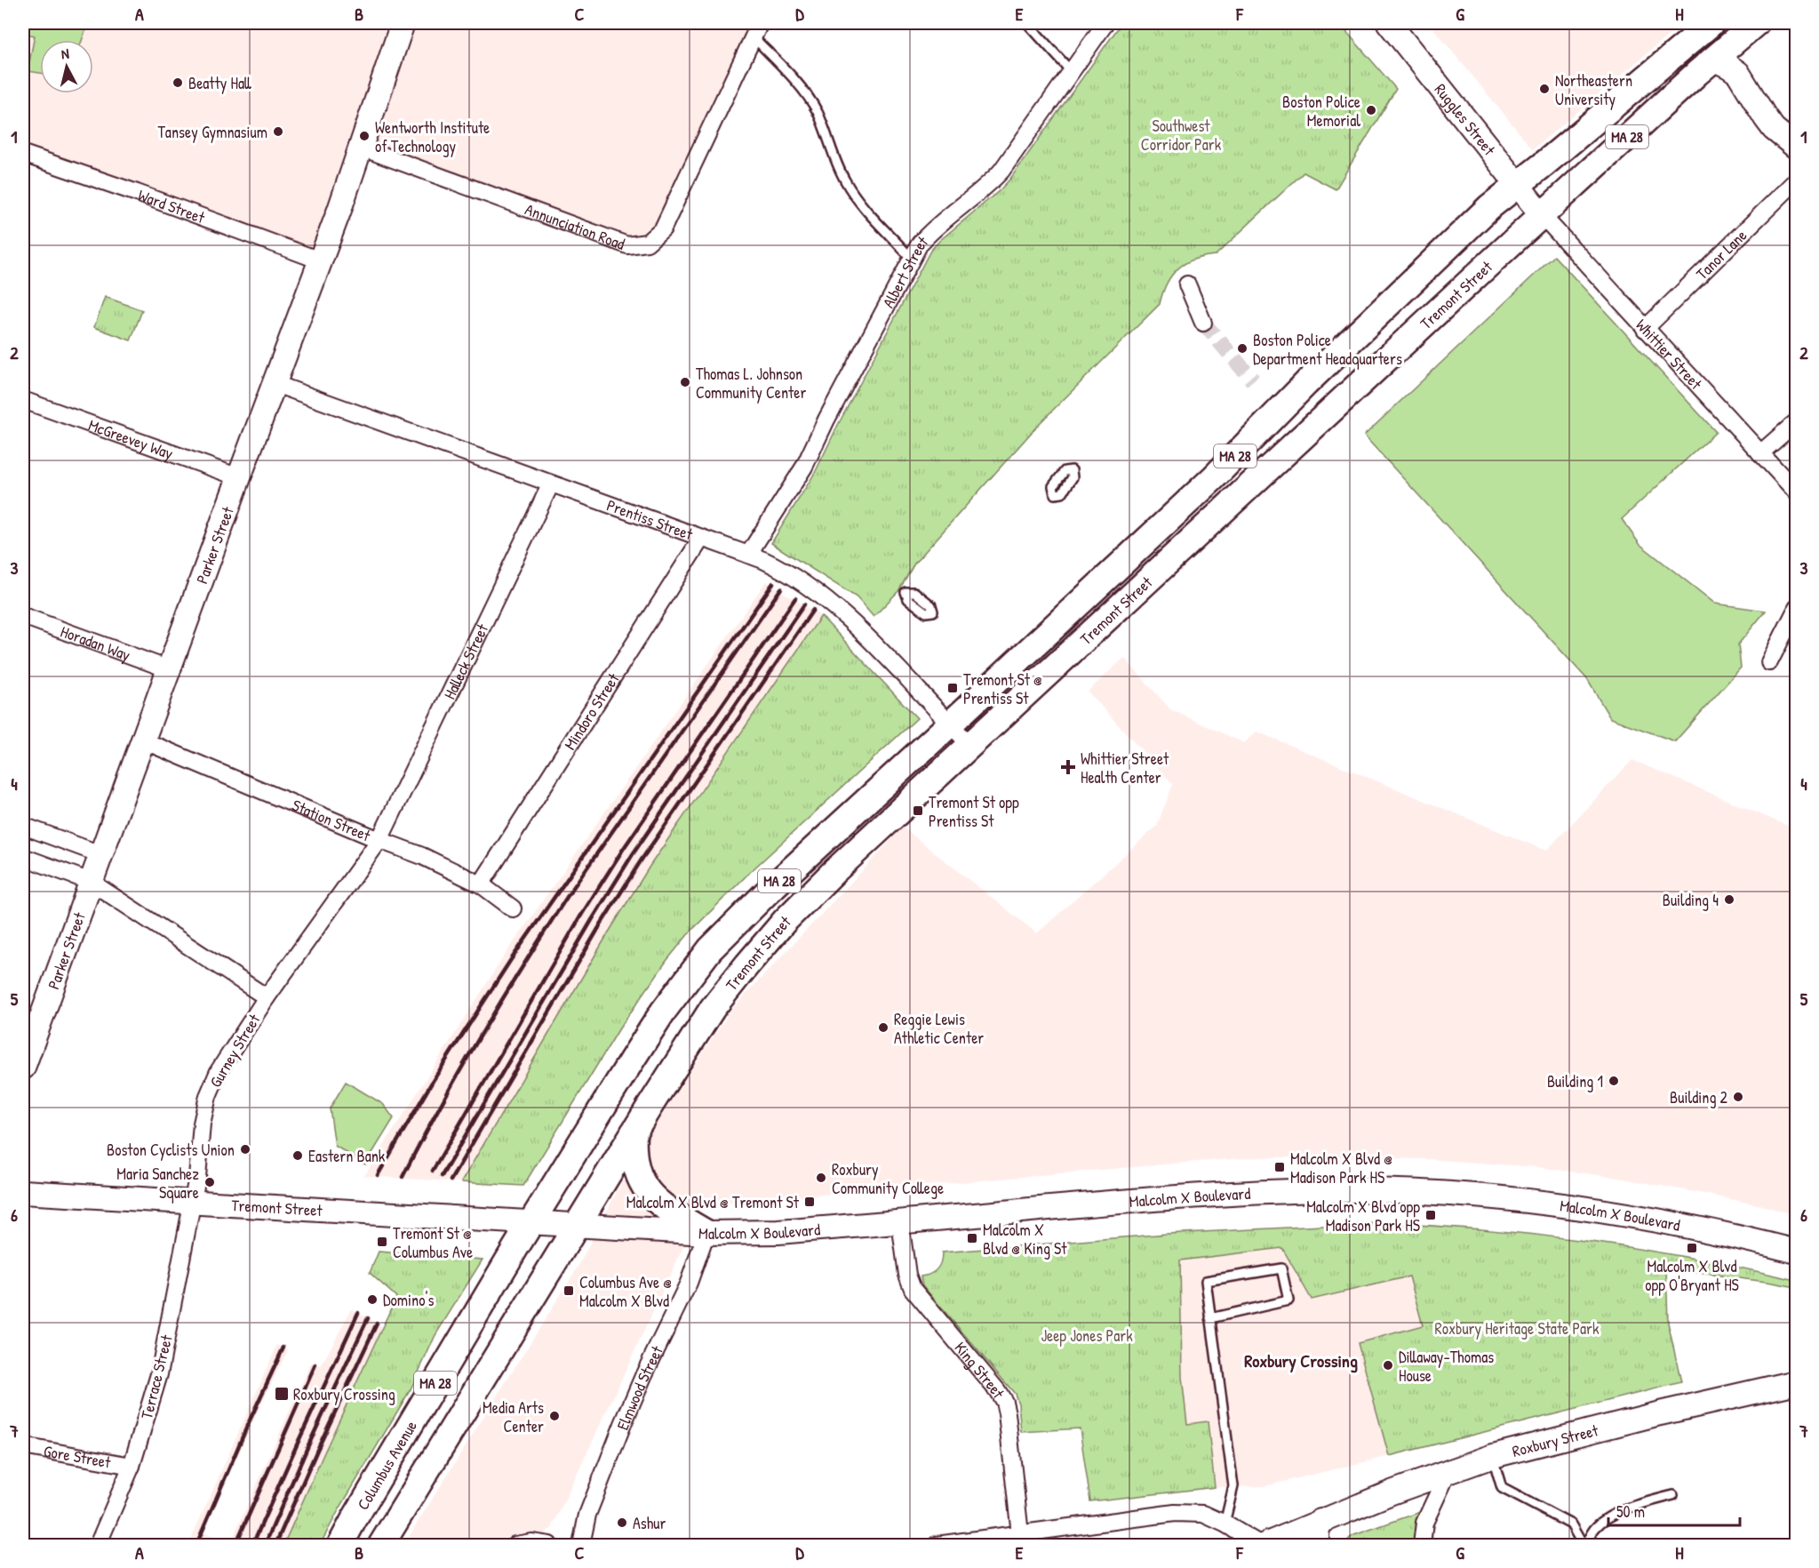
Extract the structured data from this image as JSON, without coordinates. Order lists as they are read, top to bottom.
{
  "streets": {
    "main road": [
      "Ruggles Street",
      "MA 28",
      "Tremont Street",
      "Parker Street",
      "Malcolm X Boulevard",
      "Roxbury Street",
      "Columbus Avenue"
    ],
    "street": [
      "Ward Street",
      "Annunciation Road",
      "Tanor Lane",
      "Albert Street",
      "Whittier Street",
      "McGreevey Way",
      "Prentiss Street",
      "Horadan Way",
      "Halleck Street",
      "Mindoro Street",
      "Station Street",
      "Gurney Street",
      "King Street",
      "Terrace Street",
      "Elmwood Street",
      "Gore Street"
    ]
  },
  "crossings": [
    ["Ruggles Street", "Tremont Street"],
    ["Ruggles Street", "Whittier Street"],
    ["MA 28", "Tremont Street"],
    ["MA 28", "Malcolm X Boulevard"],
    ["Ward Street", "Parker Street"],
    ["Annunciation Road", "Parker Street"],
    ["Tanor Lane", "Whittier Street"],
    ["Albert Street", "Prentiss Street"],
    ["Tremont Street", "Whittier Street"],
    ["Tremont Street", "Prentiss Street"],
    ["Tremont Street", "Gurney Street"],
    ["Tremont Street", "Malcolm X Boulevard"],
    ["Tremont Street", "Terrace Street"],
    ["Tremont Street", "Columbus Avenue"],
    ["McGreevey Way", "Parker Street"],
    ["Prentiss Street", "Parker Street"],
    ["Prentiss Street", "Halleck Street"],
    ["Prentiss Street", "Mindoro Street"],
    ["Parker Street", "Horadan Way"],
    ["Parker Street", "Station Street"],
    ["Parker Street", "Gurney Street"],
    ["Halleck Street", "Station Street"],
    ["Halleck Street", "Gurney Street"],
    ["Mindoro Street", "Station Street"],
    ["Station Street", "Gurney Street"],
    ["Gurney Street", "Terrace Street"],
    ["Malcolm X Boulevard", "King Street"],
    ["Malcolm X Boulevard", "Elmwood Street"],
    ["King Street", "Roxbury Street"],
    ["Terrace Street", "Gore Street"]
  ],
  "districts": ["Roxbury Crossing"],
  "parks": ["Southwest Corridor Park", "Roxbury Heritage State Park", "Jeep Jones Park"],
  "places": {
    "other": [
      "Beatty Hall",
      "Northeastern University",
      "Boston Police Memorial",
      "Tansey Gymnasium",
      "Wentworth Institute of Technology",
      "Boston Police Department Headquarters",
      "Thomas L. Johnson Community Center",
      "Building 4",
      "Reggie Lewis Athletic Center",
      "Building 1",
      "Building 2",
      "Boston Cyclists Union",
      "Eastern Bank",
      "Roxbury Community College",
      "Maria Sanchez Square",
      "Domino's",
      "Dillaway-Thomas House",
      "Media Arts Center",
      "Ashur"
    ],
    "transit": [
      "Tremont St @ Prentiss St",
      "Tremont St opp Prentiss St",
      "Malcolm X Blvd @ Madison Park HS",
      "Malcolm X Blvd @ Tremont St",
      "Malcolm X Blvd opp Madison Park HS",
      "Malcolm X Blvd @ King St",
      "Tremont St @ Columbus Ave",
      "Malcolm X Blvd opp O'Bryant HS",
      "Columbus Ave @ Malcolm X Blvd",
      "Roxbury Crossing"
    ],
    "health": ["Whittier Street Health Center"]
  },
  "scale_bar": "50 m",
  "north": "top",
  "grid": {
    "columns": [
      "A",
      "B",
      "C",
      "D",
      "E",
      "F",
      "G",
      "H"
    ],
    "rows": [
      "1",
      "2",
      "3",
      "4",
      "5",
      "6",
      "7"
    ]
  }
}
